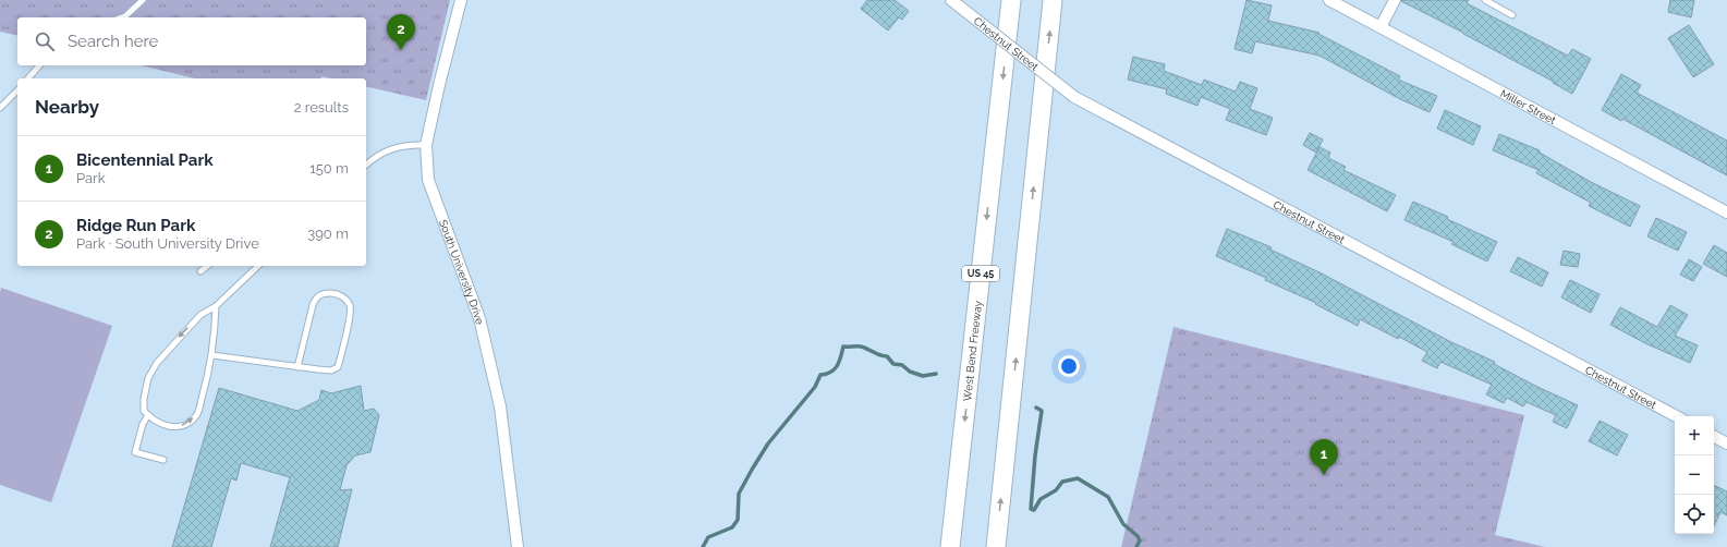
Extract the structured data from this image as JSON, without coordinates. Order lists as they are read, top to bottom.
{
  "streets": {
    "highway": ["US 45", "West Bend Freeway"],
    "street": ["Chestnut Street", "Miller Street", "South University Drive"]
  },
  "page": {
    "pins": ["2", "1"],
    "search": "Search here",
    "heading": ["Nearby", "2 results"],
    "list": [
      {
        "mark": "1",
        "name": "Bicentennial Park",
        "note": "Park",
        "value": "150 m"
      },
      {
        "mark": "2",
        "name": "Ridge Run Park",
        "note": "Park · South University Drive",
        "value": "390 m"
      }
    ],
    "map_buttons": ["+", "−"]
  }
}
